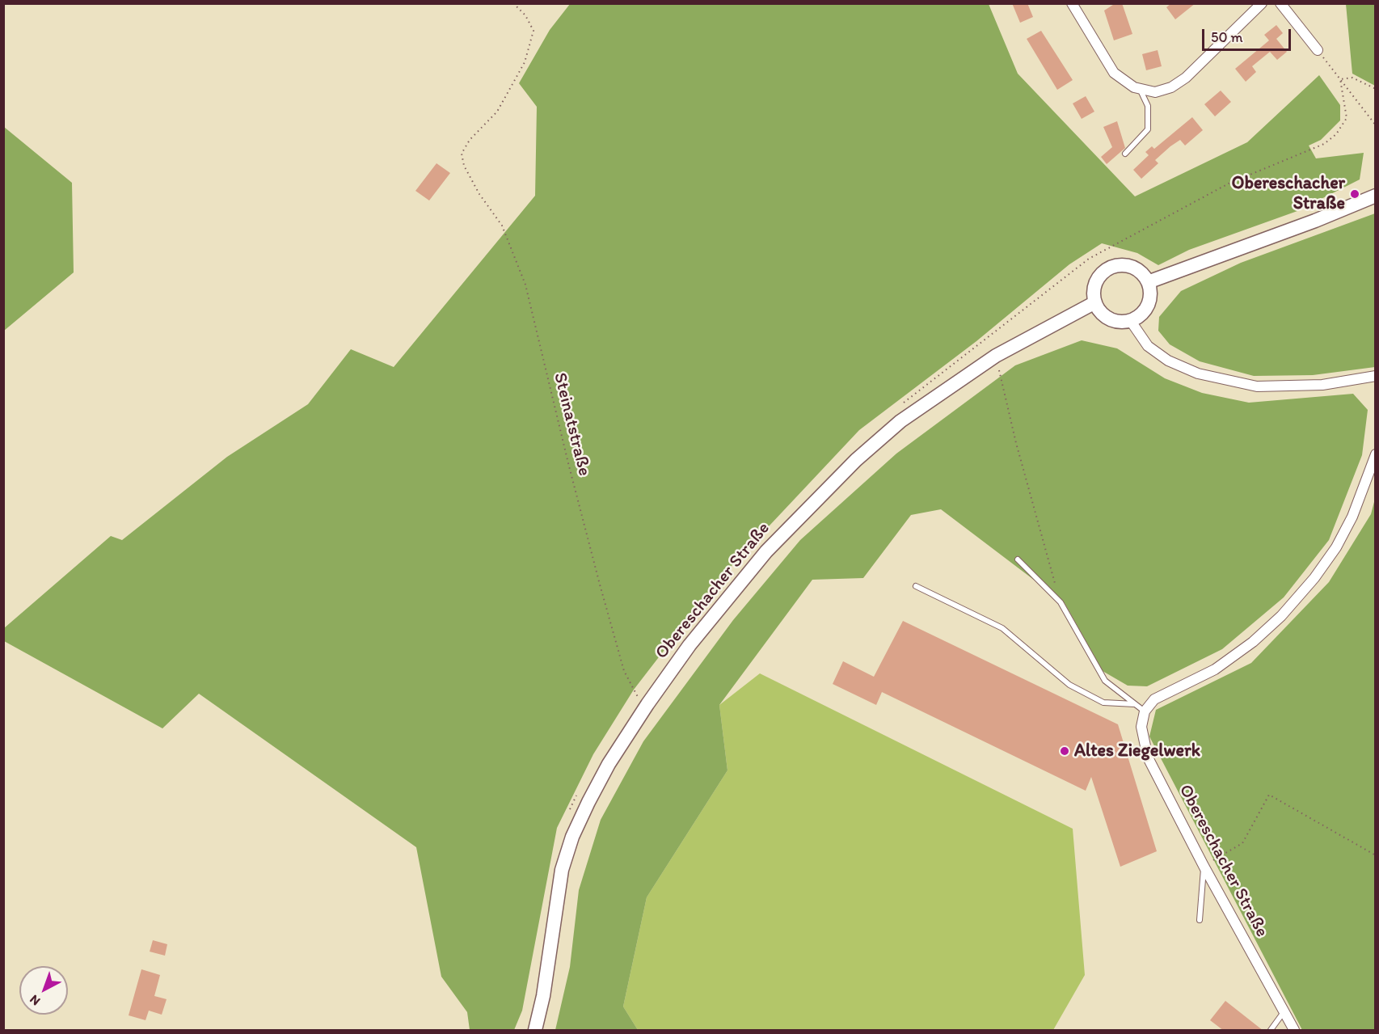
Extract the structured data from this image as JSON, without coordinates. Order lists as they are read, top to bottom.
{
  "streets": {
    "main road": ["Obereschacher Straße"],
    "path": ["Steinatstraße"]
  },
  "crossings": [
    ["Steinatstraße", "Obereschacher Straße"]
  ],
  "places": ["Obereschacher Straße", "Altes Ziegelwerk"],
  "scale_bar": "50 m",
  "north": "bottom left"
}
